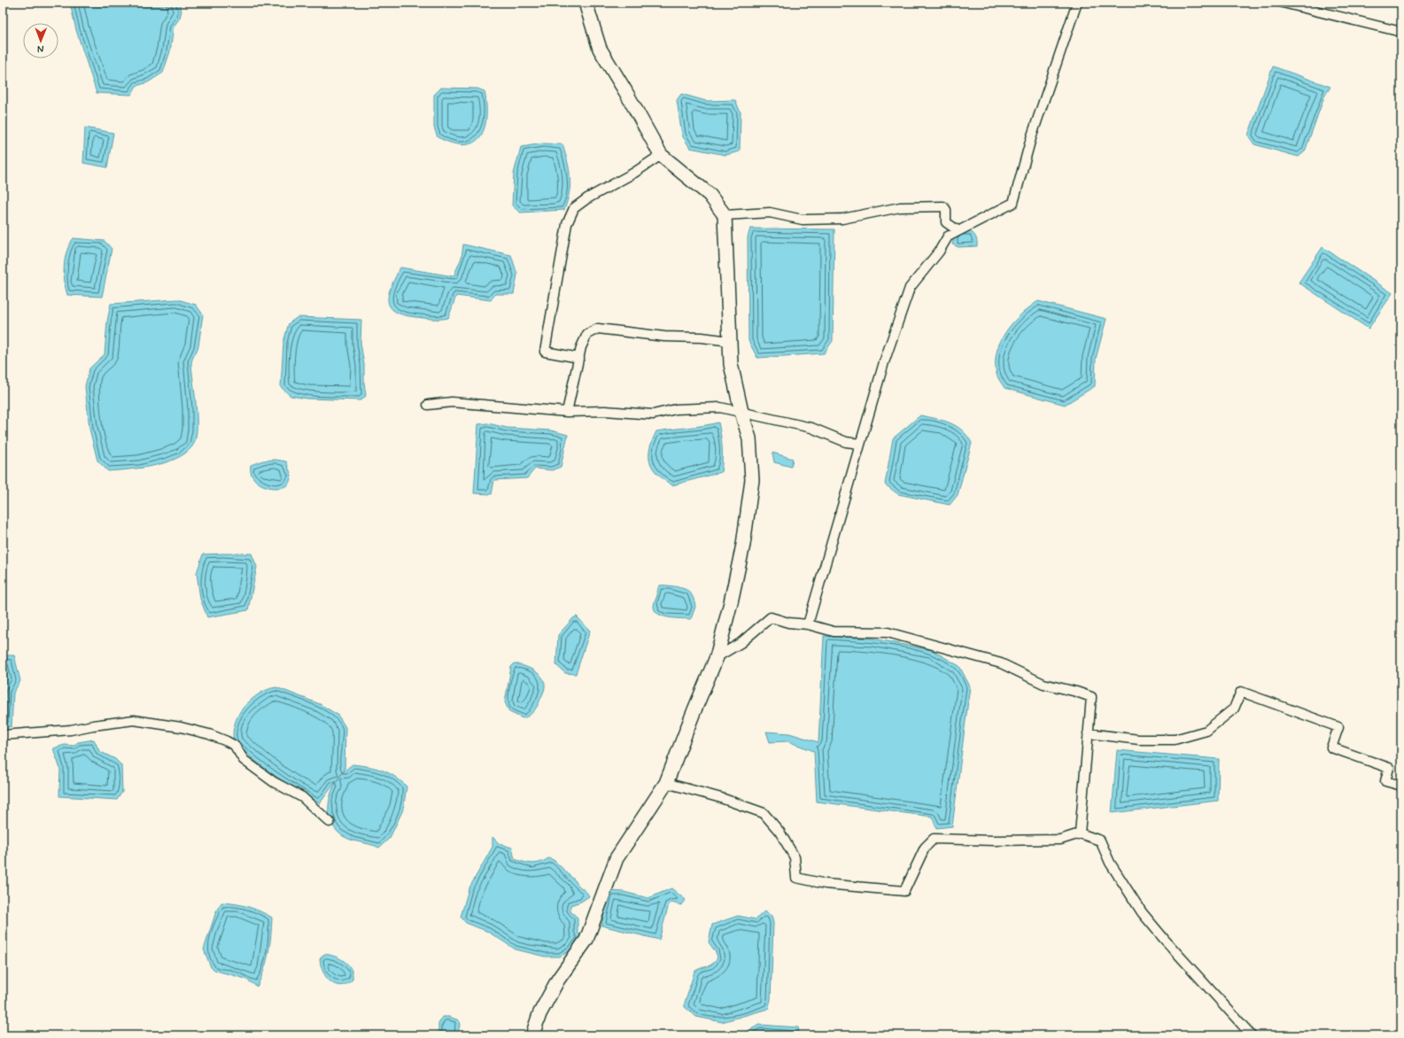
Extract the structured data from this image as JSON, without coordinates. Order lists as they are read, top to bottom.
{
  "north": "bottom"
}
